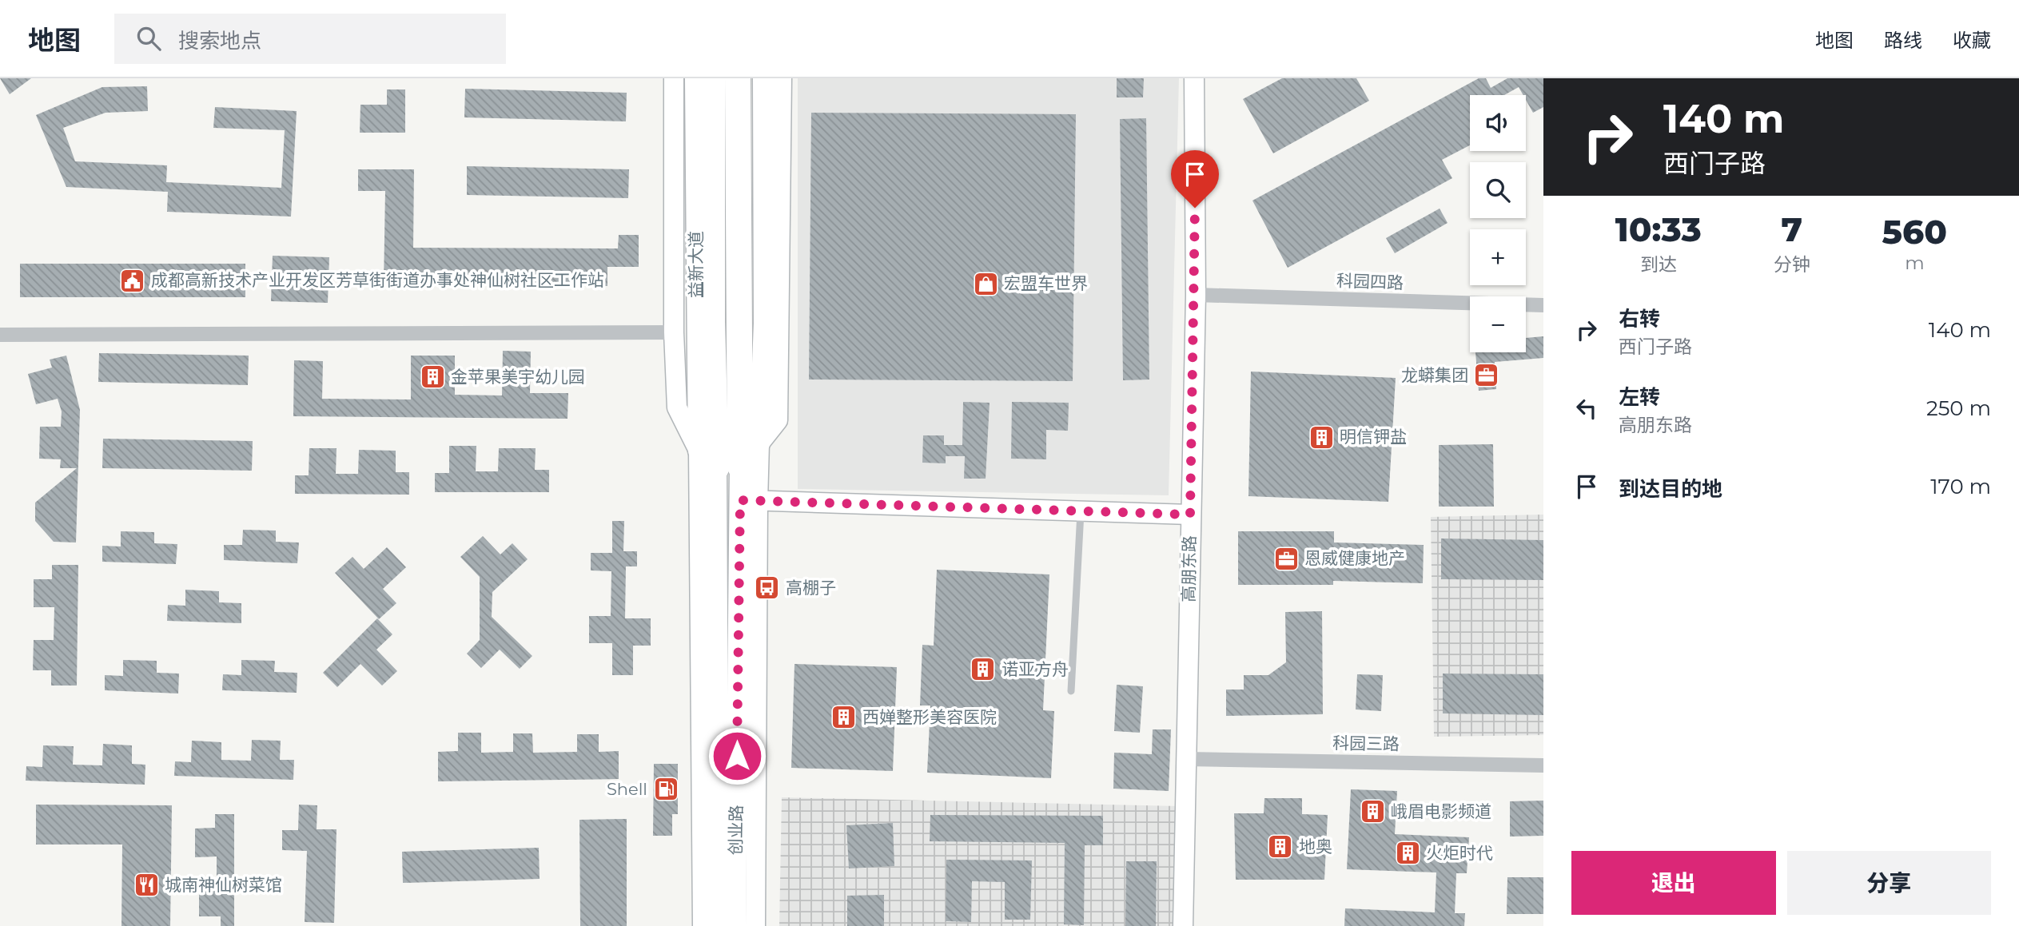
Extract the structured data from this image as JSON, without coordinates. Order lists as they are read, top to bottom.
{
  "streets": {
    "main road": ["益新大道", "创业路"],
    "street": ["科园四路", "高朋东路", "科园三路"]
  },
  "crossings": [
    ["科园四路", "高朋东路"],
    ["高朋东路", "科园三路"]
  ],
  "places": {
    "public building": ["成都高新技术产业开发区芳草街街道办事处神仙树社区工作站"],
    "shop": ["宏盟车世界"],
    "office": ["龙蟒集团", "恩威健康地产"],
    "building": [
      "金苹果美宇幼儿园",
      "明信钾盐",
      "诺亚方舟",
      "西婵整形美容医院",
      "峨眉电影频道",
      "地奥",
      "火炬时代"
    ],
    "bus stop": ["高棚子"],
    "fuel station": ["Shell"],
    "restaurant": ["城南神仙树菜馆"]
  },
  "page": {
    "header": "地图",
    "search": "搜索地点",
    "nav": ["地图", "路线", "收藏"],
    "turn": ["140 m", "西门子路"],
    "map_buttons": ["+", "−"],
    "eta": [
      "10:33",
      "到达",
      "7",
      "分钟",
      "560",
      "m"
    ],
    "list": [
      {
        "name": "右转",
        "note": "西门子路",
        "value": "140 m"
      },
      {
        "name": "左转",
        "note": "高朋东路",
        "value": "250 m"
      },
      {
        "name": "到达目的地",
        "value": "170 m"
      }
    ],
    "buttons": ["退出", "分享"]
  }
}
